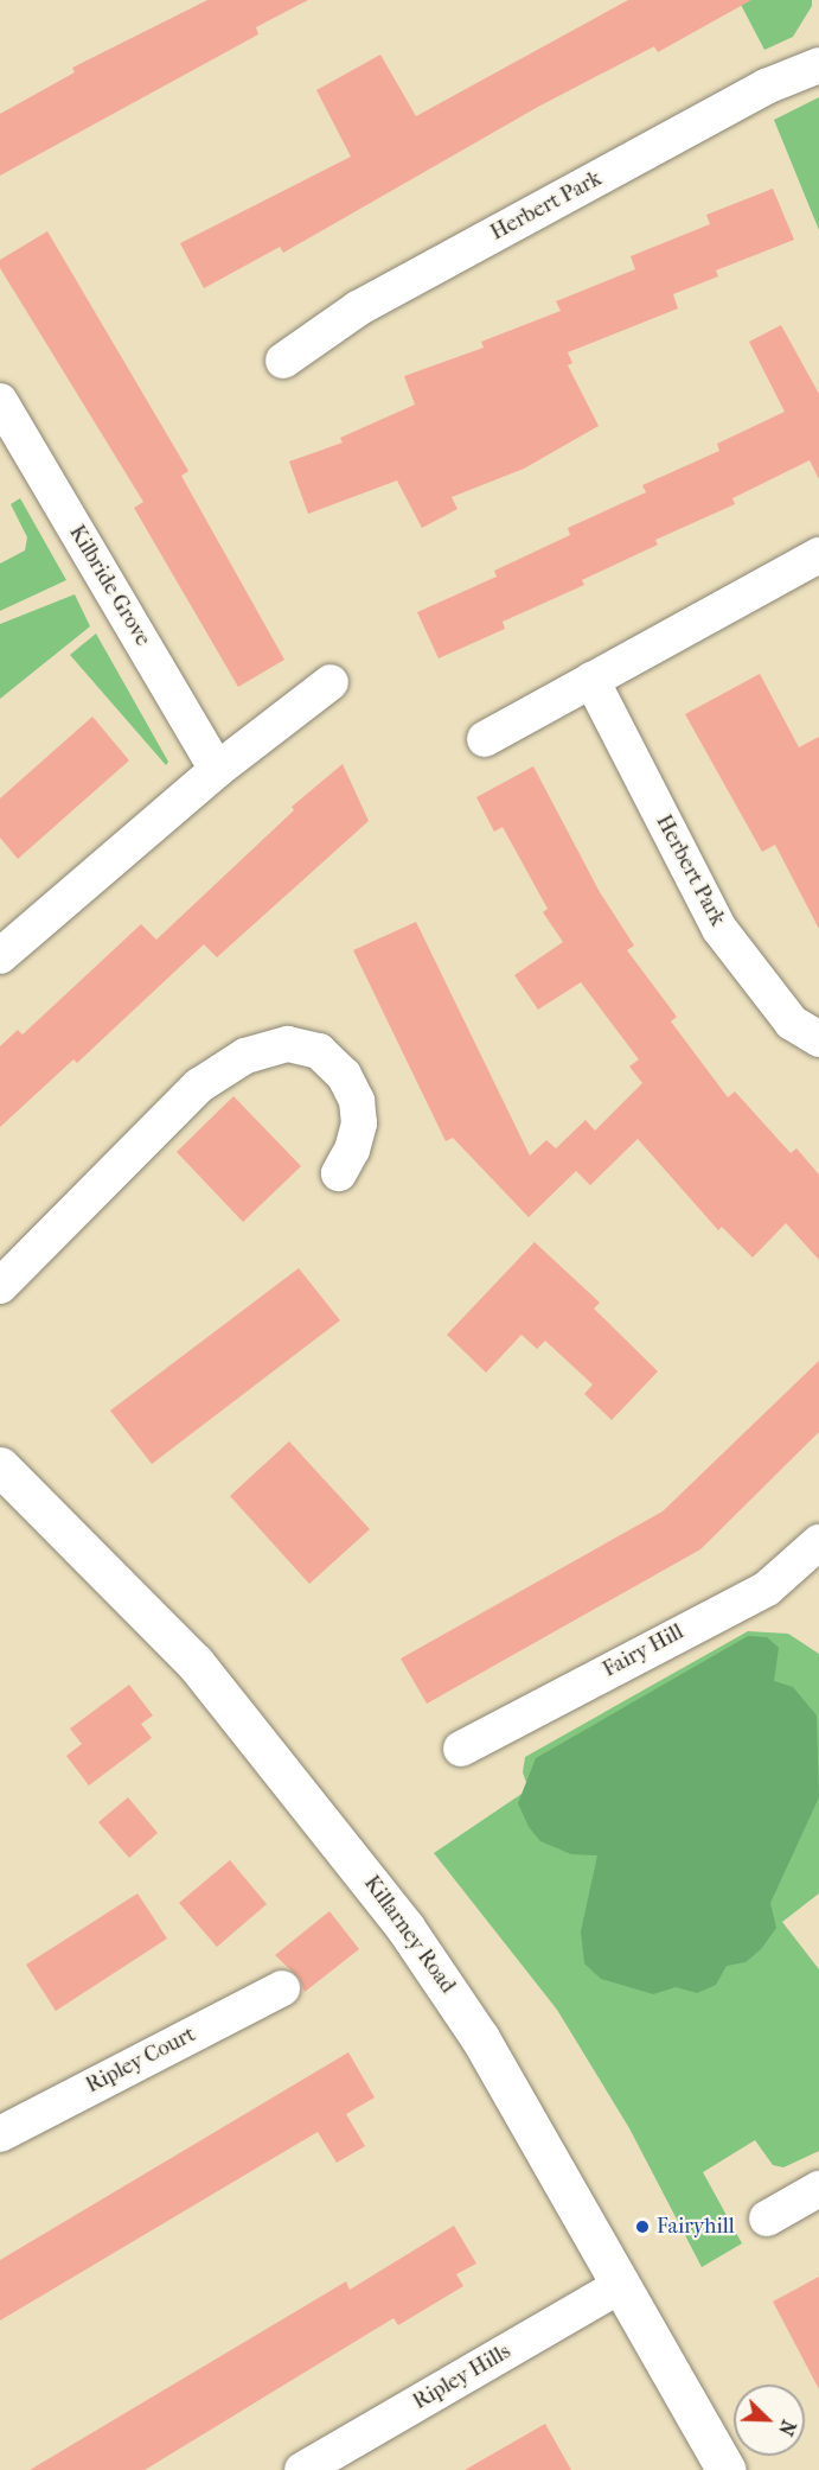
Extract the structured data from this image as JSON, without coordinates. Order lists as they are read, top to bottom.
{
  "streets": {
    "main road": ["Killarney Road"],
    "street": [
      "Herbert Park",
      "Kilbride Grove",
      "Fairy Hill",
      "Ripley Court",
      "Ripley Hills"
    ]
  },
  "crossings": [
    ["Killarney Road", "Ripley Hills"]
  ],
  "places": ["Fairyhill"],
  "north": "bottom right"
}
